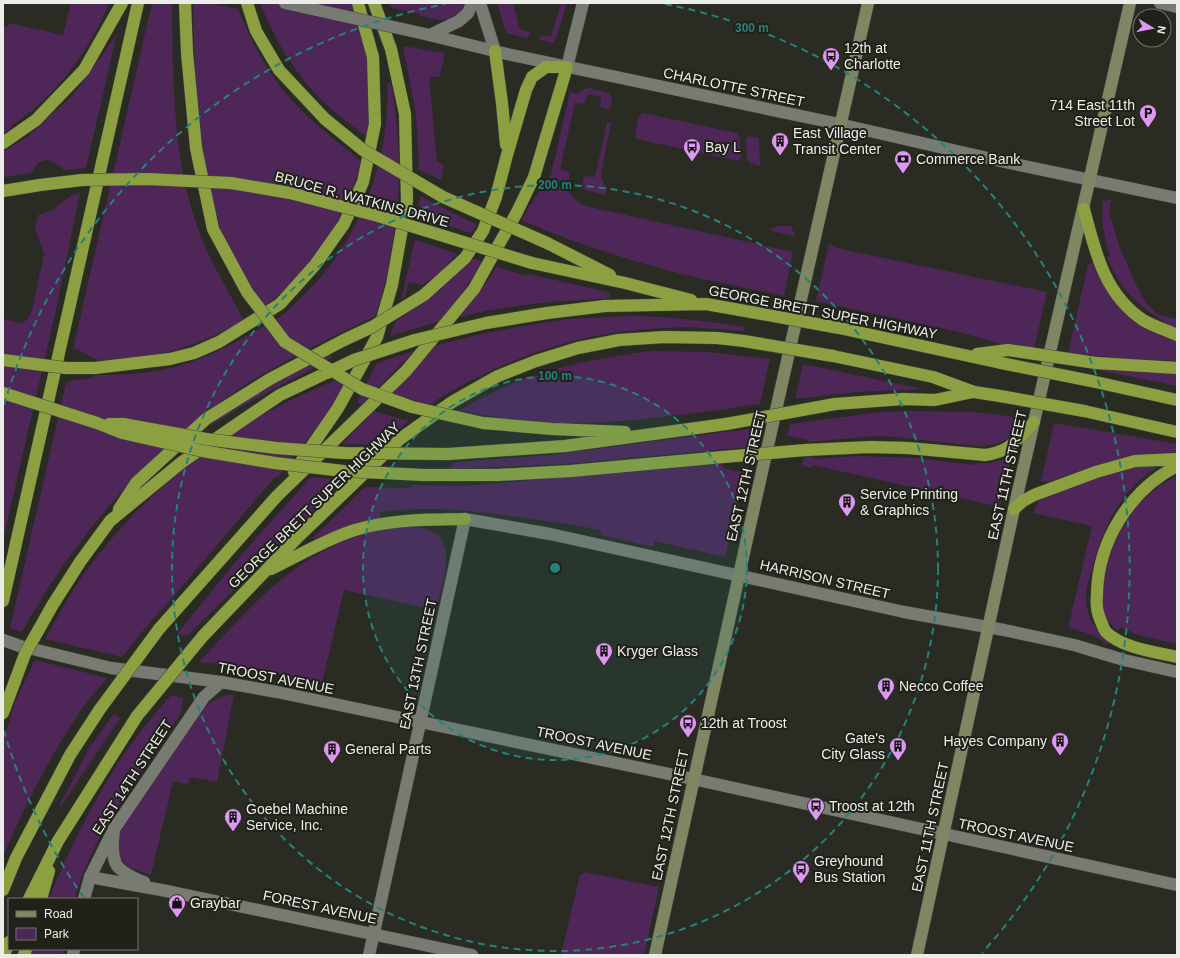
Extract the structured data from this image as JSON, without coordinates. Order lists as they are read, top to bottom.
{
  "streets": {
    "highway": ["BRUCE R. WATKINS DRIVE", "GEORGE BRETT SUPER HIGHWAY"],
    "main road": ["EAST 11TH STREET", "EAST 12TH STREET"],
    "street": [
      "CHARLOTTE STREET",
      "HARRISON STREET",
      "EAST 13TH STREET",
      "TROOST AVENUE",
      "EAST 14TH STREET",
      "FOREST AVENUE"
    ]
  },
  "crossings": [
    ["CHARLOTTE STREET", "EAST 11TH STREET"],
    ["CHARLOTTE STREET", "EAST 12TH STREET"],
    ["BRUCE R. WATKINS DRIVE", "GEORGE BRETT SUPER HIGHWAY"],
    ["EAST 11TH STREET", "HARRISON STREET"],
    ["EAST 11TH STREET", "TROOST AVENUE"],
    ["EAST 12TH STREET", "HARRISON STREET"],
    ["EAST 12TH STREET", "TROOST AVENUE"],
    ["HARRISON STREET", "EAST 13TH STREET"],
    ["EAST 13TH STREET", "TROOST AVENUE"],
    ["EAST 13TH STREET", "FOREST AVENUE"],
    ["TROOST AVENUE", "EAST 14TH STREET"],
    ["EAST 14TH STREET", "FOREST AVENUE"]
  ],
  "places": {
    "bus stop": [
      "12th at Charlotte",
      "Bay L",
      "12th at Troost",
      "Troost at 12th",
      "Greyhound Bus Station"
    ],
    "parking": ["714 East 11th Street Lot"],
    "building": [
      "East Village Transit Center",
      "Service Printing & Graphics",
      "Kryger Glass",
      "Necco Coffee",
      "Hayes Company",
      "Gate's City Glass",
      "General Parts",
      "Goebel Machine Service, Inc."
    ],
    "bank": ["Commerce Bank"],
    "shop": ["Graybar"]
  },
  "legend": ["Road", "Park"],
  "north": "right",
  "rings": ["300 m", "200 m", "100 m"]
}
